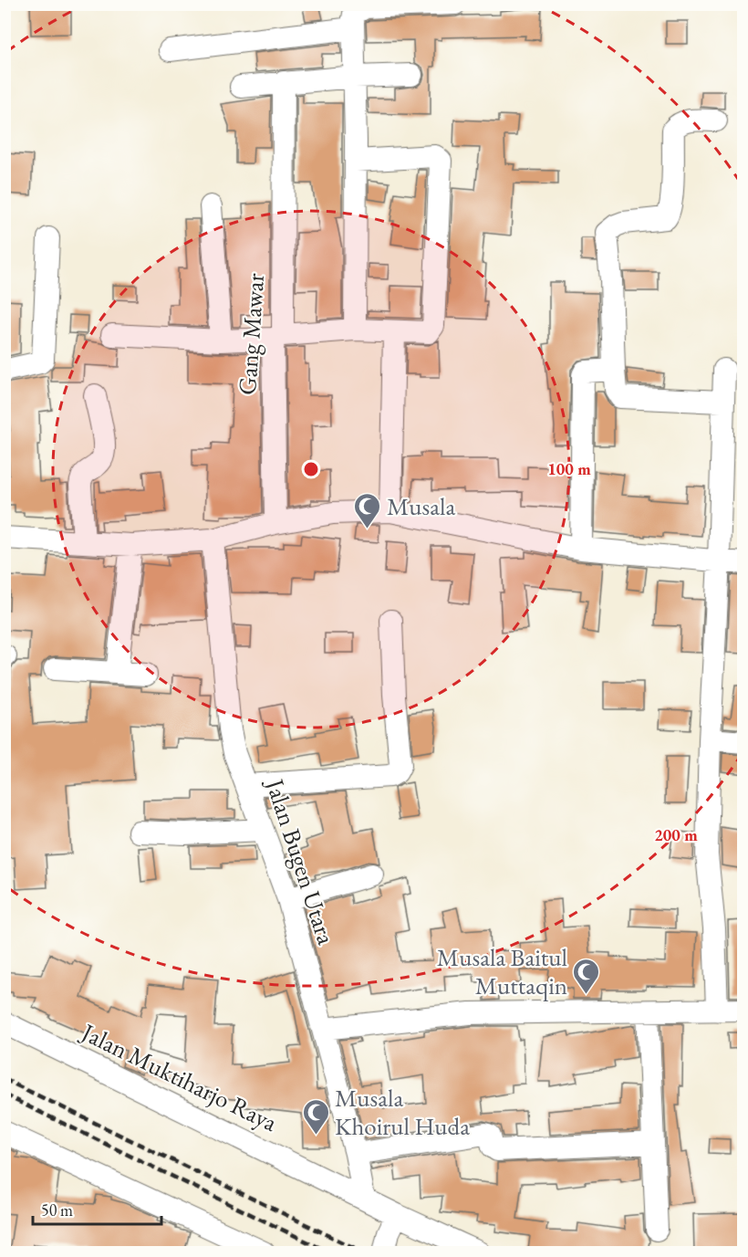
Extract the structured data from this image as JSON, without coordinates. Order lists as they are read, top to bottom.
{
  "streets": {
    "street": ["Gang Mawar", "Jalan Bugen Utara", "Jalan Muktiharjo Raya"]
  },
  "crossings": [
    ["Jalan Bugen Utara", "Jalan Muktiharjo Raya"]
  ],
  "places": {
    "mosque": ["Musala", "Musala Baitul Muttaqin", "Musala Khoirul Huda"]
  },
  "scale_bar": "50 m",
  "rings": ["100 m", "200 m"]
}
